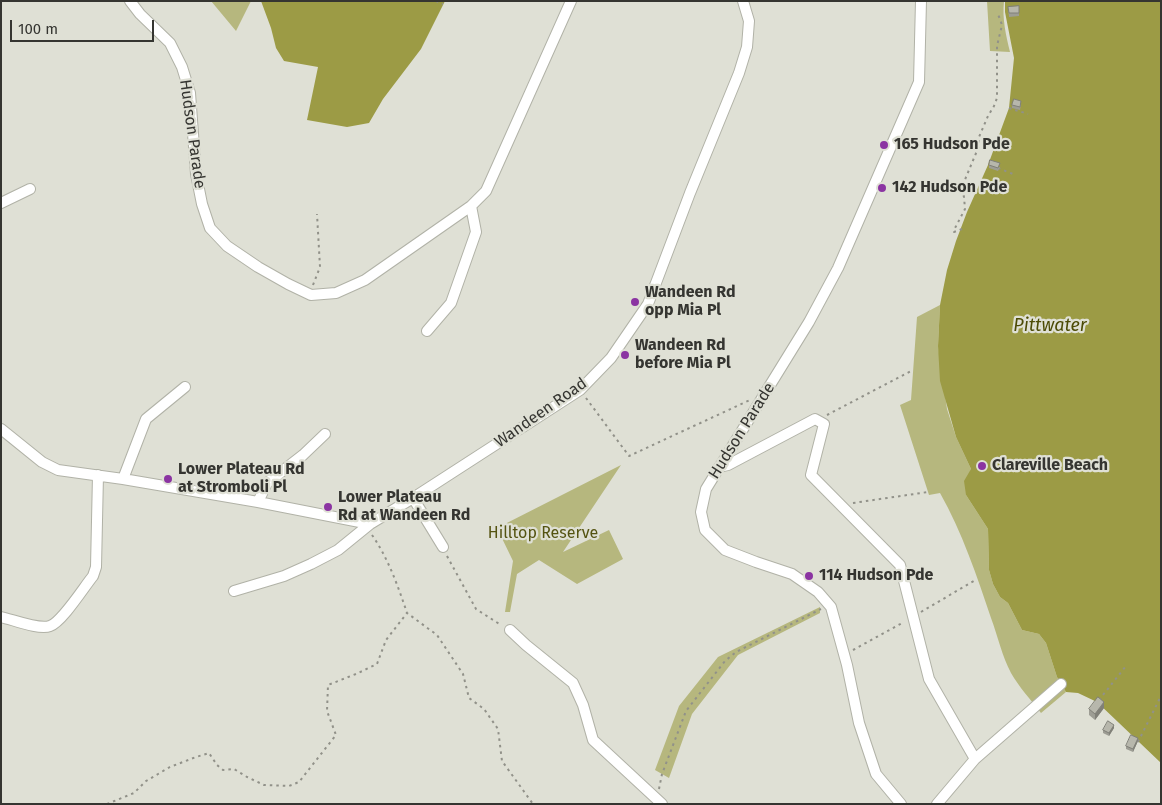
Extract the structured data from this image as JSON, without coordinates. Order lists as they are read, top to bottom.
{
  "streets": {
    "street": ["Hudson Parade", "Wandeen Road"]
  },
  "water": ["Pittwater"],
  "parks": ["Hilltop Reserve"],
  "places": [
    "165 Hudson Pde",
    "142 Hudson Pde",
    "Wandeen Rd opp Mia Pl",
    "Wandeen Rd before Mia Pl",
    "Clareville Beach",
    "Lower Plateau Rd at Stromboli Pl",
    "Lower Plateau Rd at Wandeen Rd",
    "114 Hudson Pde"
  ],
  "scale_bar": "100 m"
}
